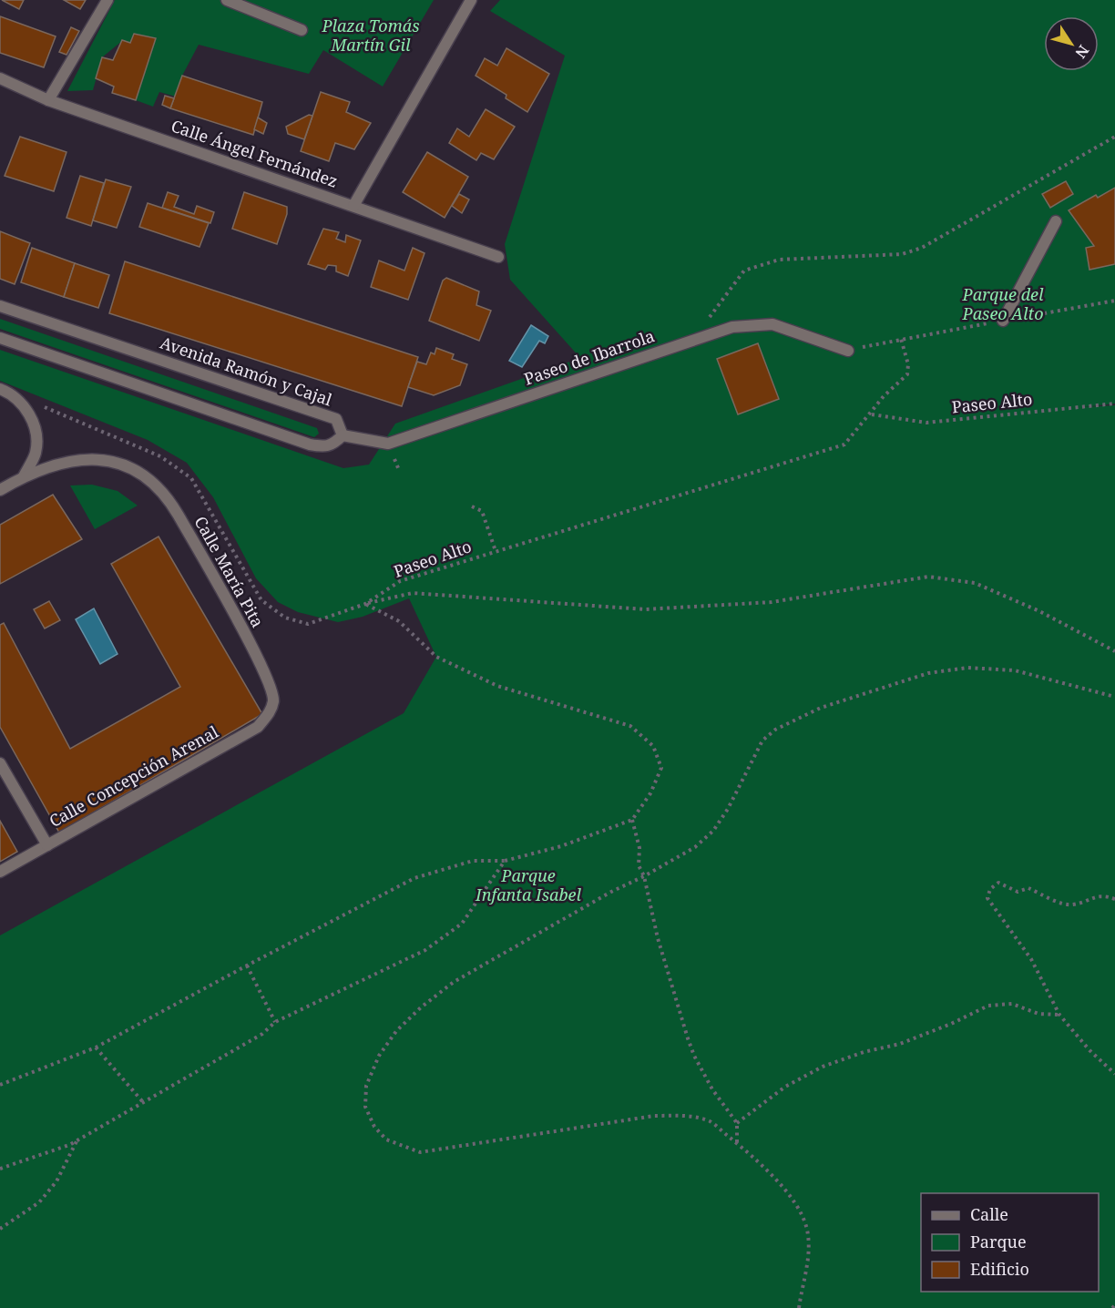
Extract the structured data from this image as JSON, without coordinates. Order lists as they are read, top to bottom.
{
  "streets": {
    "street": [
      "Calle Ángel Fernández",
      "Paseo de Ibarrola",
      "Avenida Ramón y Cajal",
      "Calle María Pita",
      "Calle Concepción Arenal"
    ],
    "path": ["Paseo Alto"]
  },
  "crossings": [
    ["Paseo de Ibarrola", "Avenida Ramón y Cajal"],
    ["Calle María Pita", "Calle Concepción Arenal"]
  ],
  "parks": ["Plaza Tomás Martín Gil", "Parque del Paseo Alto", "Parque Infanta Isabel"],
  "legend": ["Calle", "Parque", "Edificio"],
  "north": "bottom right"
}
